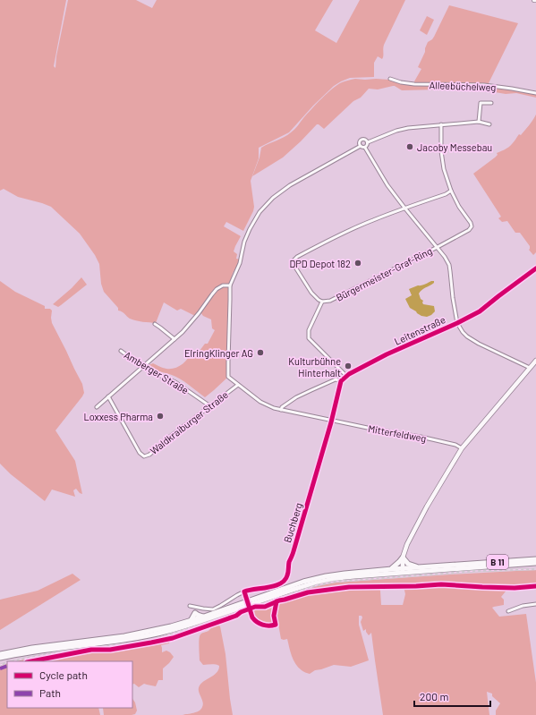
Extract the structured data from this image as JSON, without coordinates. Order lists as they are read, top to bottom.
{
  "streets": {
    "main road": ["B 11"],
    "street": [
      "Alleebüchelweg",
      "Bürgermeister-Graf-Ring",
      "Leitenstraße",
      "Amberger Straße",
      "Waldkraiburger Straße",
      "Mitterfeldweg",
      "Buchberg"
    ]
  },
  "crossings": [
    ["Leitenstraße", "Mitterfeldweg"],
    ["Leitenstraße", "Buchberg"],
    ["Amberger Straße", "Waldkraiburger Straße"],
    ["Mitterfeldweg", "Buchberg"]
  ],
  "places": [
    "Jacoby Messebau",
    "DPD Depot 182",
    "ElringKlinger AG",
    "Kulturbühne Hinterhalt",
    "Loxxess Pharma"
  ],
  "legend": ["Cycle path", "Path"],
  "scale_bar": "200 m"
}
